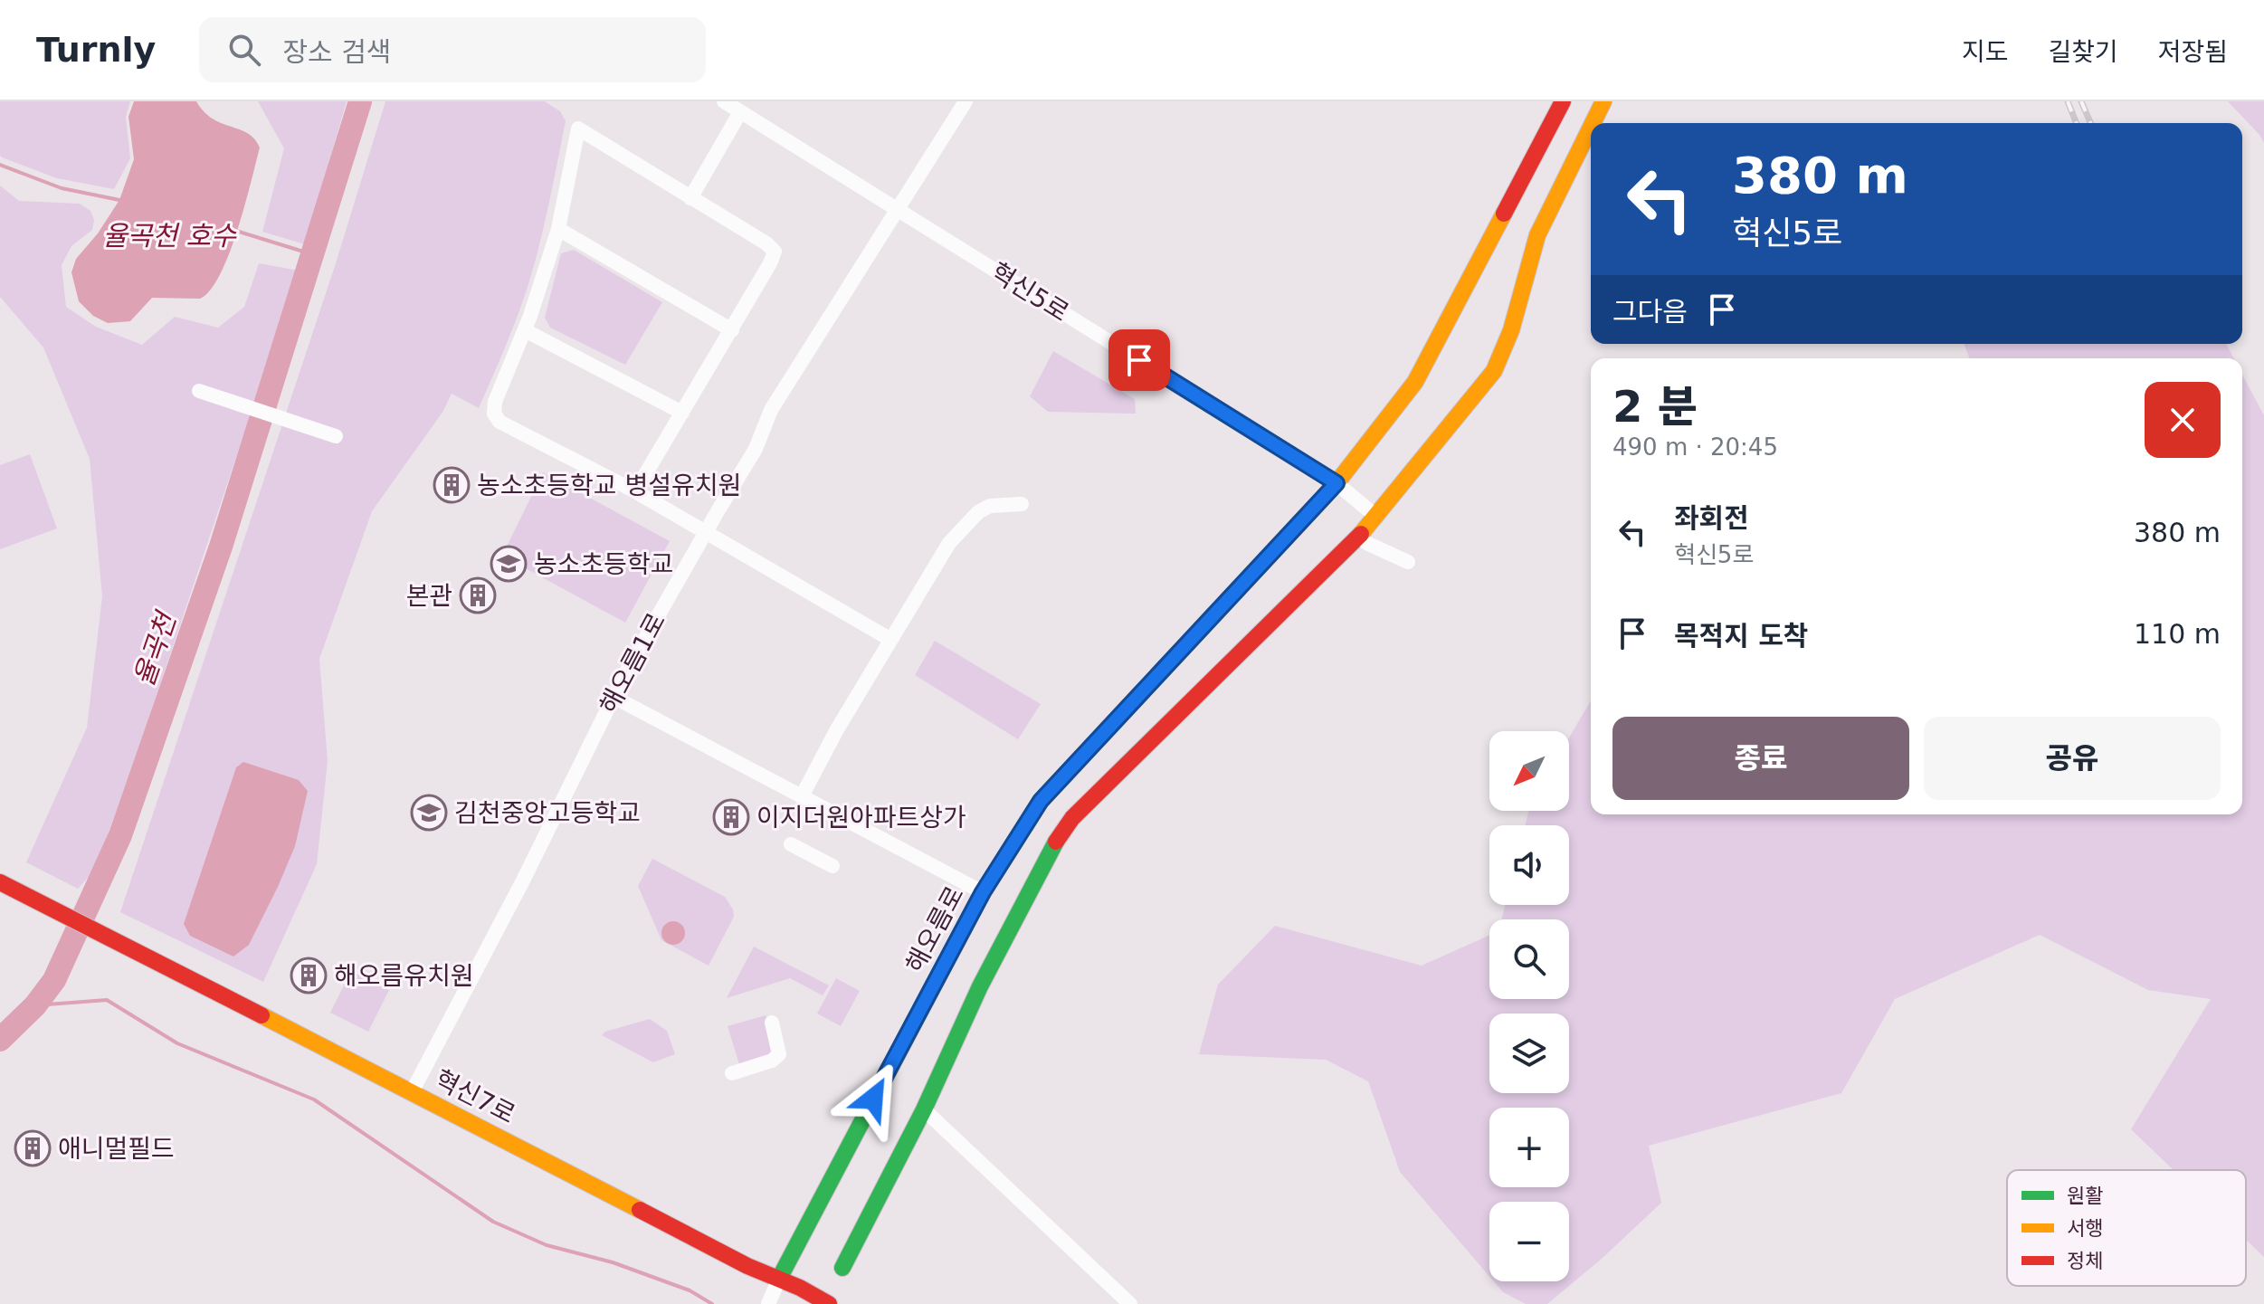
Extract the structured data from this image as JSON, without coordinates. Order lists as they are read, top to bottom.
{
  "streets": {
    "street": [
      "혁신5로",
      "해오름1로",
      "해오름로",
      "혁신7로"
    ]
  },
  "crossings": [
    ["혁신5로", "해오름1로"],
    ["혁신5로", "해오름로"],
    ["해오름1로", "혁신7로"],
    ["해오름로", "혁신7로"]
  ],
  "water": ["율곡천 호수", "율곡천"],
  "places": {
    "building": [
      "농소초등학교 병설유치원",
      "본관",
      "이지더원아파트상가",
      "해오름유치원",
      "애니멀필드"
    ],
    "school or university": ["농소초등학교", "김천중앙고등학교"]
  },
  "legend": ["원활", "서행", "정체"],
  "north": "bottom left",
  "page": {
    "header": "Turnly",
    "search": "장소 검색",
    "nav": ["지도", "길찾기", "저장됨"],
    "turn": ["380 m", "혁신5로"],
    "then": "그다음",
    "heading": ["2 분", "490 m · 20:45"],
    "list": [
      {
        "name": "좌회전",
        "note": "혁신5로",
        "value": "380 m"
      },
      {
        "name": "목적지 도착",
        "value": "110 m"
      }
    ],
    "buttons": ["종료", "공유"],
    "map_buttons": ["+", "−"]
  }
}
